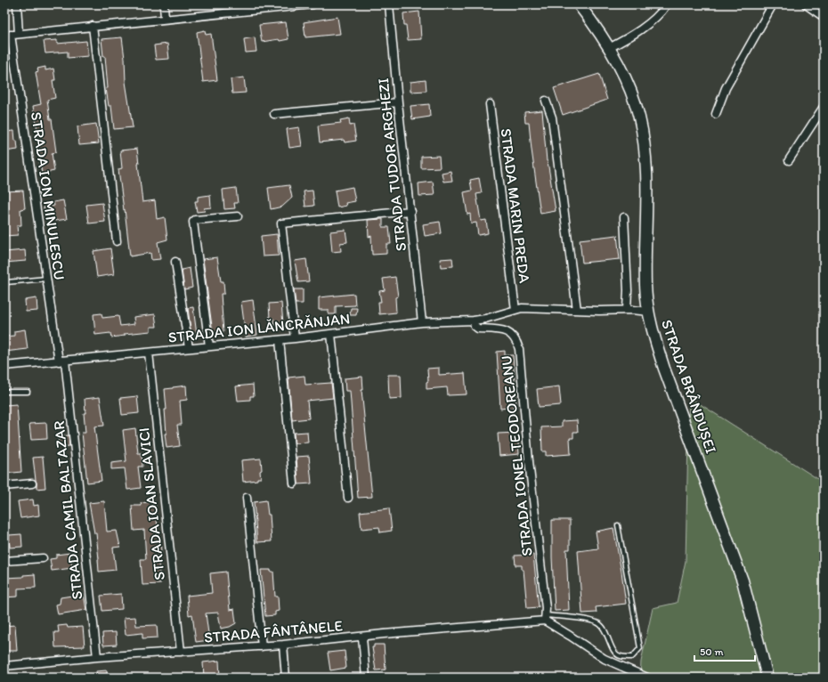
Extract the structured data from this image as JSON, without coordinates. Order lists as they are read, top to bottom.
{
  "streets": {
    "main road": ["STRADA BRÂNDUȘEI"],
    "street": [
      "STRADA TUDOR ARGHEZI",
      "STRADA ION MINULESCU",
      "STRADA MARIN PREDA",
      "STRADA ION LĂNCRĂNJAN",
      "STRADA IONEL TEODOREANU",
      "STRADA IOAN SLAVICI",
      "STRADA CAMIL BALTAZAR",
      "STRADA FÂNTÂNELE"
    ]
  },
  "crossings": [
    ["STRADA TUDOR ARGHEZI", "STRADA ION LĂNCRĂNJAN"],
    ["STRADA ION MINULESCU", "STRADA ION LĂNCRĂNJAN"],
    ["STRADA ION MINULESCU", "STRADA CAMIL BALTAZAR"],
    ["STRADA MARIN PREDA", "STRADA ION LĂNCRĂNJAN"],
    ["STRADA ION LĂNCRĂNJAN", "STRADA BRÂNDUȘEI"],
    ["STRADA ION LĂNCRĂNJAN", "STRADA IONEL TEODOREANU"],
    ["STRADA ION LĂNCRĂNJAN", "STRADA IOAN SLAVICI"],
    ["STRADA ION LĂNCRĂNJAN", "STRADA CAMIL BALTAZAR"],
    ["STRADA IONEL TEODOREANU", "STRADA FÂNTÂNELE"],
    ["STRADA IOAN SLAVICI", "STRADA FÂNTÂNELE"],
    ["STRADA CAMIL BALTAZAR", "STRADA FÂNTÂNELE"]
  ],
  "scale_bar": "50 m"
}
